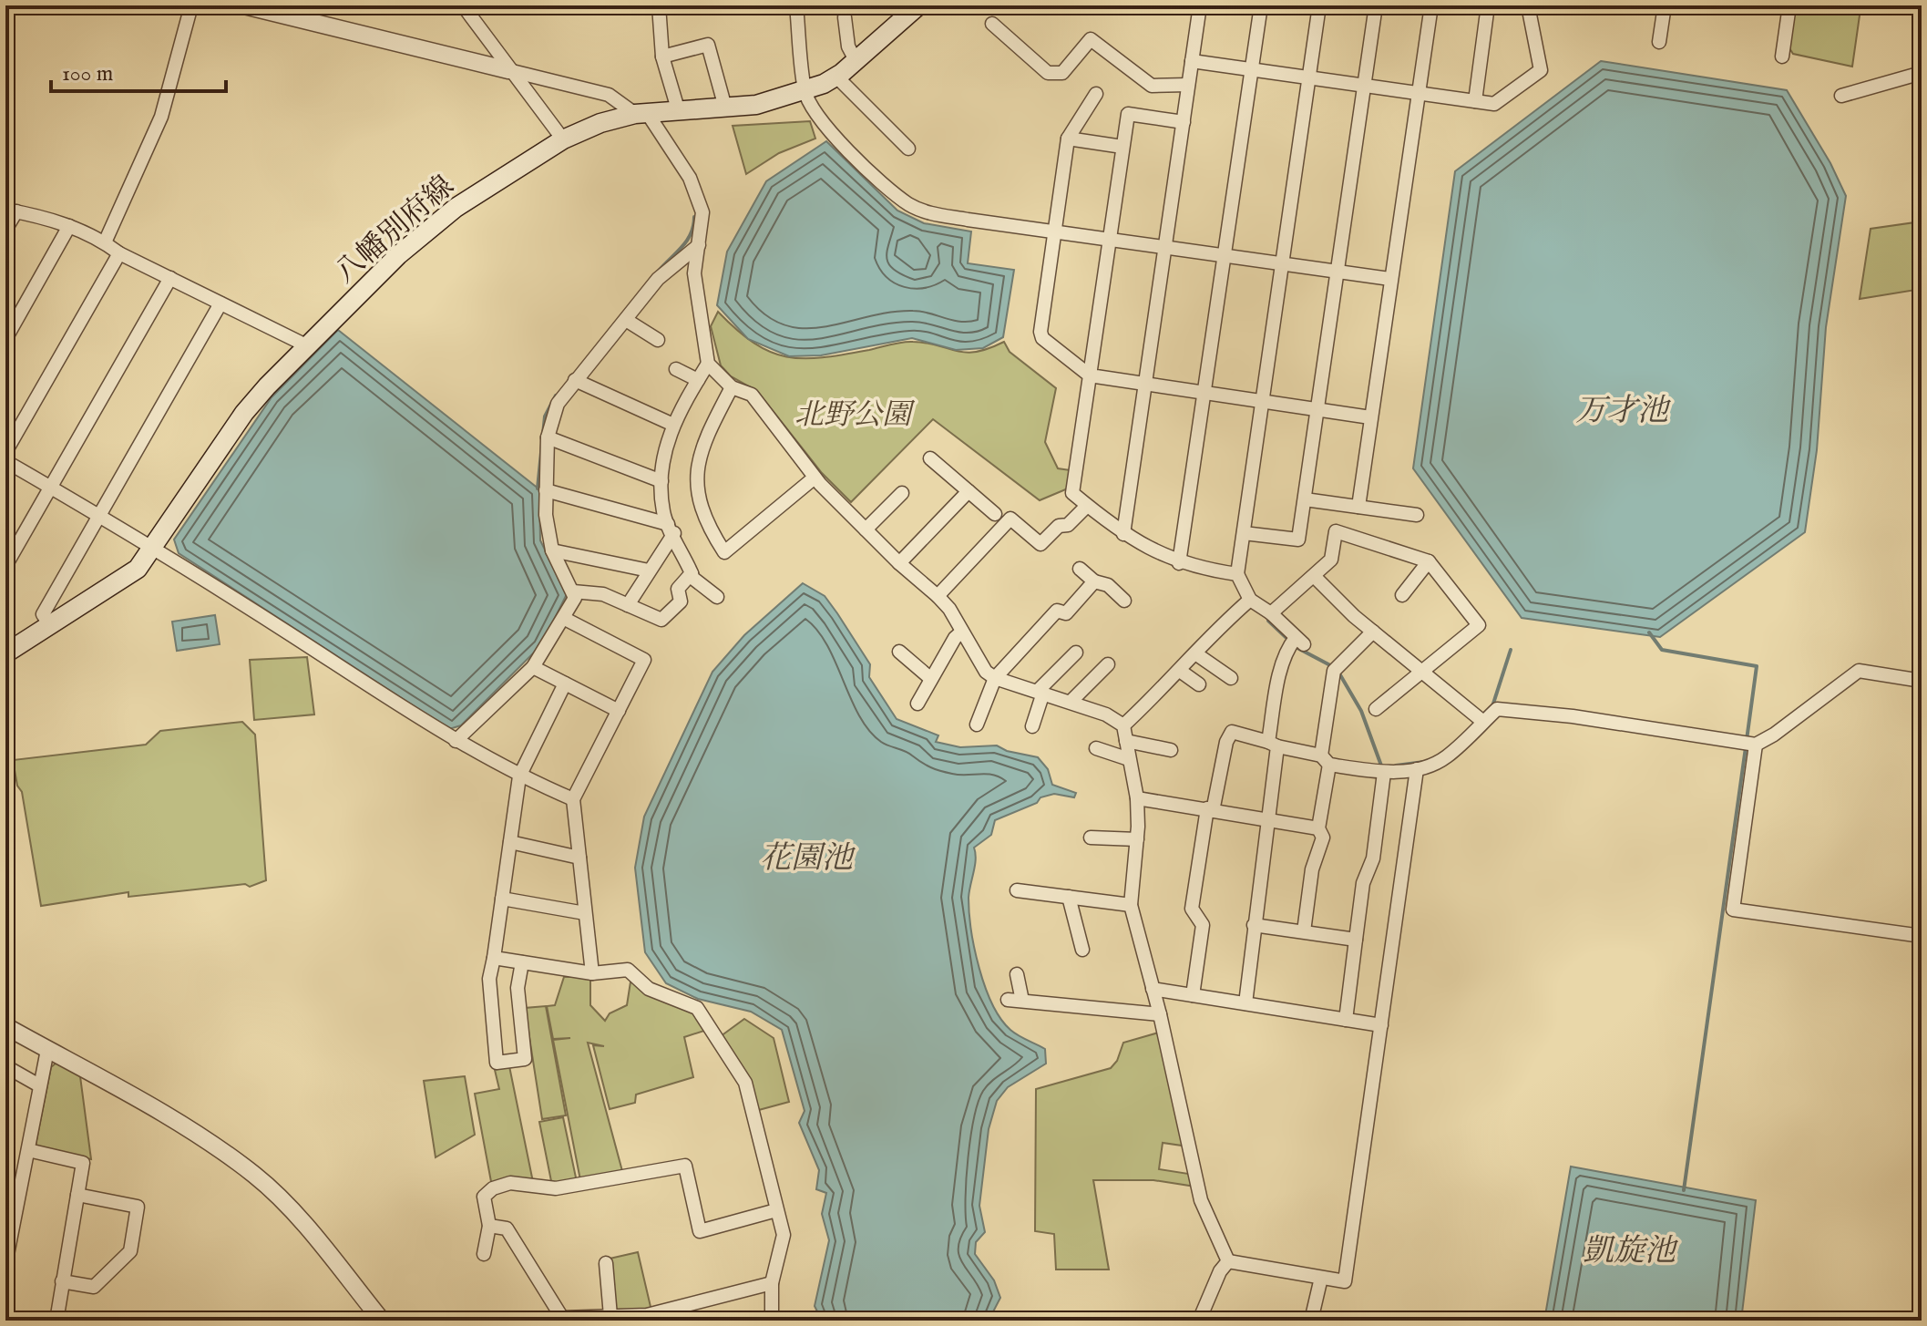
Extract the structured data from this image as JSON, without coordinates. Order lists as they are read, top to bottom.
{
  "streets": {
    "main road": ["八幡別府線"]
  },
  "water": ["万才池", "花園池", "凱旋池"],
  "parks": ["北野公園"],
  "scale_bar": "100 m"
}
